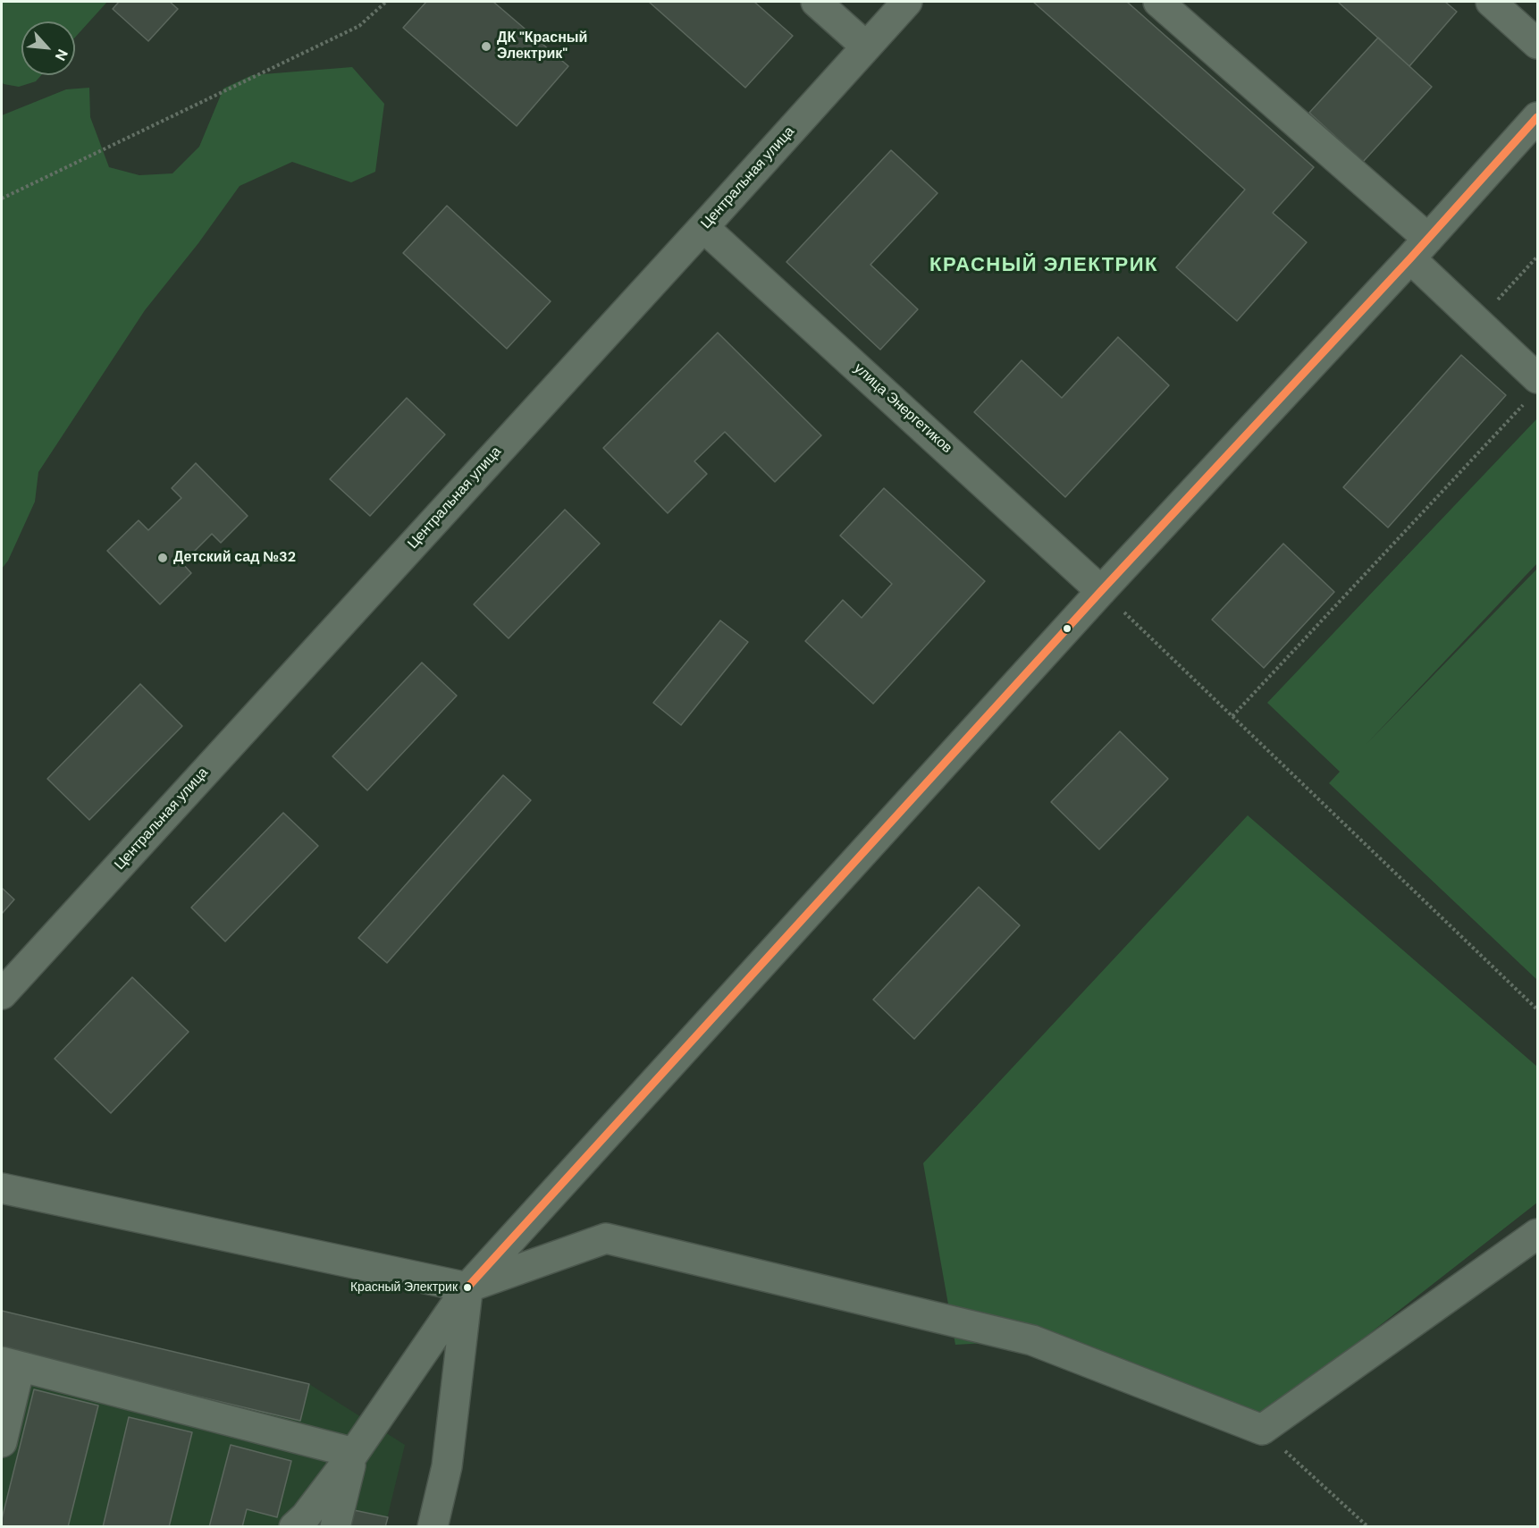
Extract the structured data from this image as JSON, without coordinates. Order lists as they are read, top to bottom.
{
  "streets": {
    "street": ["Центральная улица", "улица Энергетиков"]
  },
  "crossings": [
    ["Центральная улица", "улица Энергетиков"]
  ],
  "districts": ["КРАСНЫЙ ЭЛЕКТРИК"],
  "places": ["ДК \"Красный Электрик\"", "Детский сад №32", "Красный Электрик"],
  "north": "bottom right"
}
